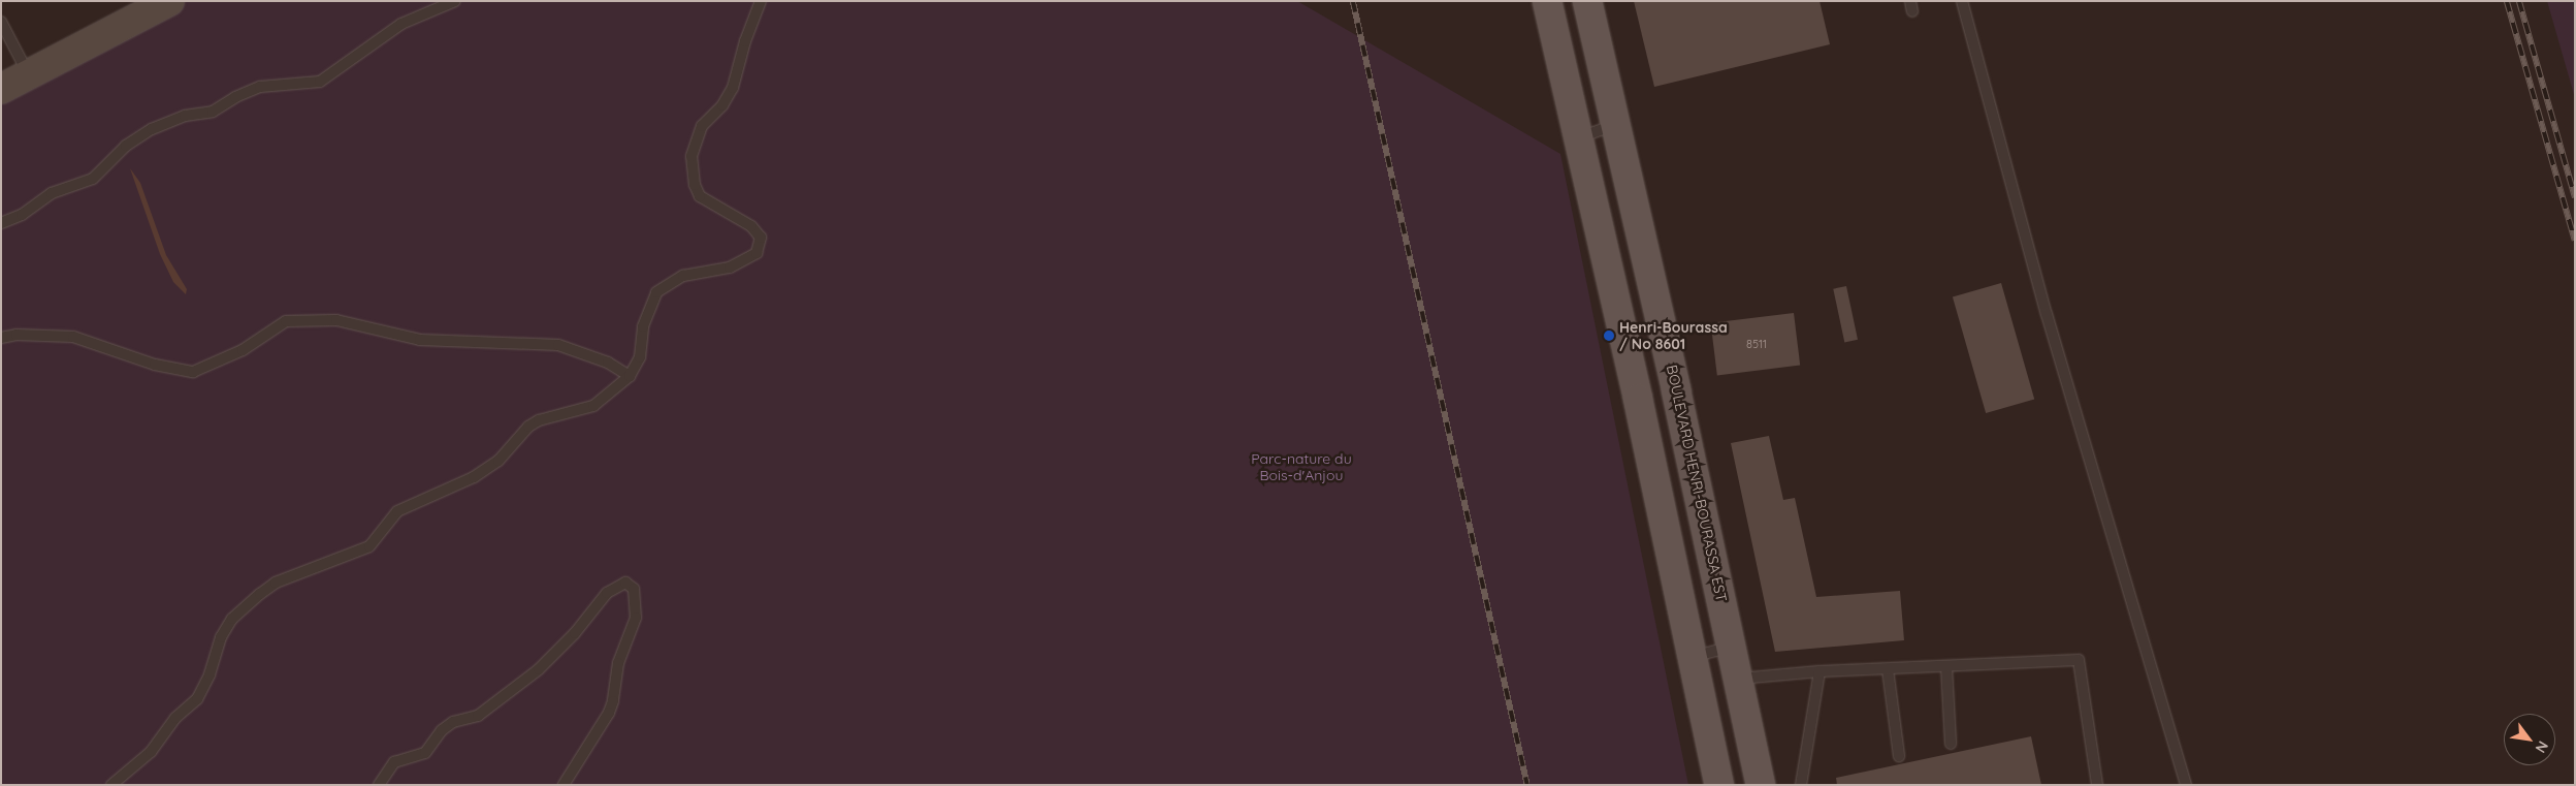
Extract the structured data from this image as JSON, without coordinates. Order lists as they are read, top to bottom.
{
  "streets": {
    "main road": ["BOULEVARD HENRI-BOURASSA EST"]
  },
  "parks": ["Parc-nature du Bois-d'Anjou"],
  "places": ["Henri-Bourassa / No 8601"],
  "house_numbers": ["8511"],
  "north": "bottom right"
}
